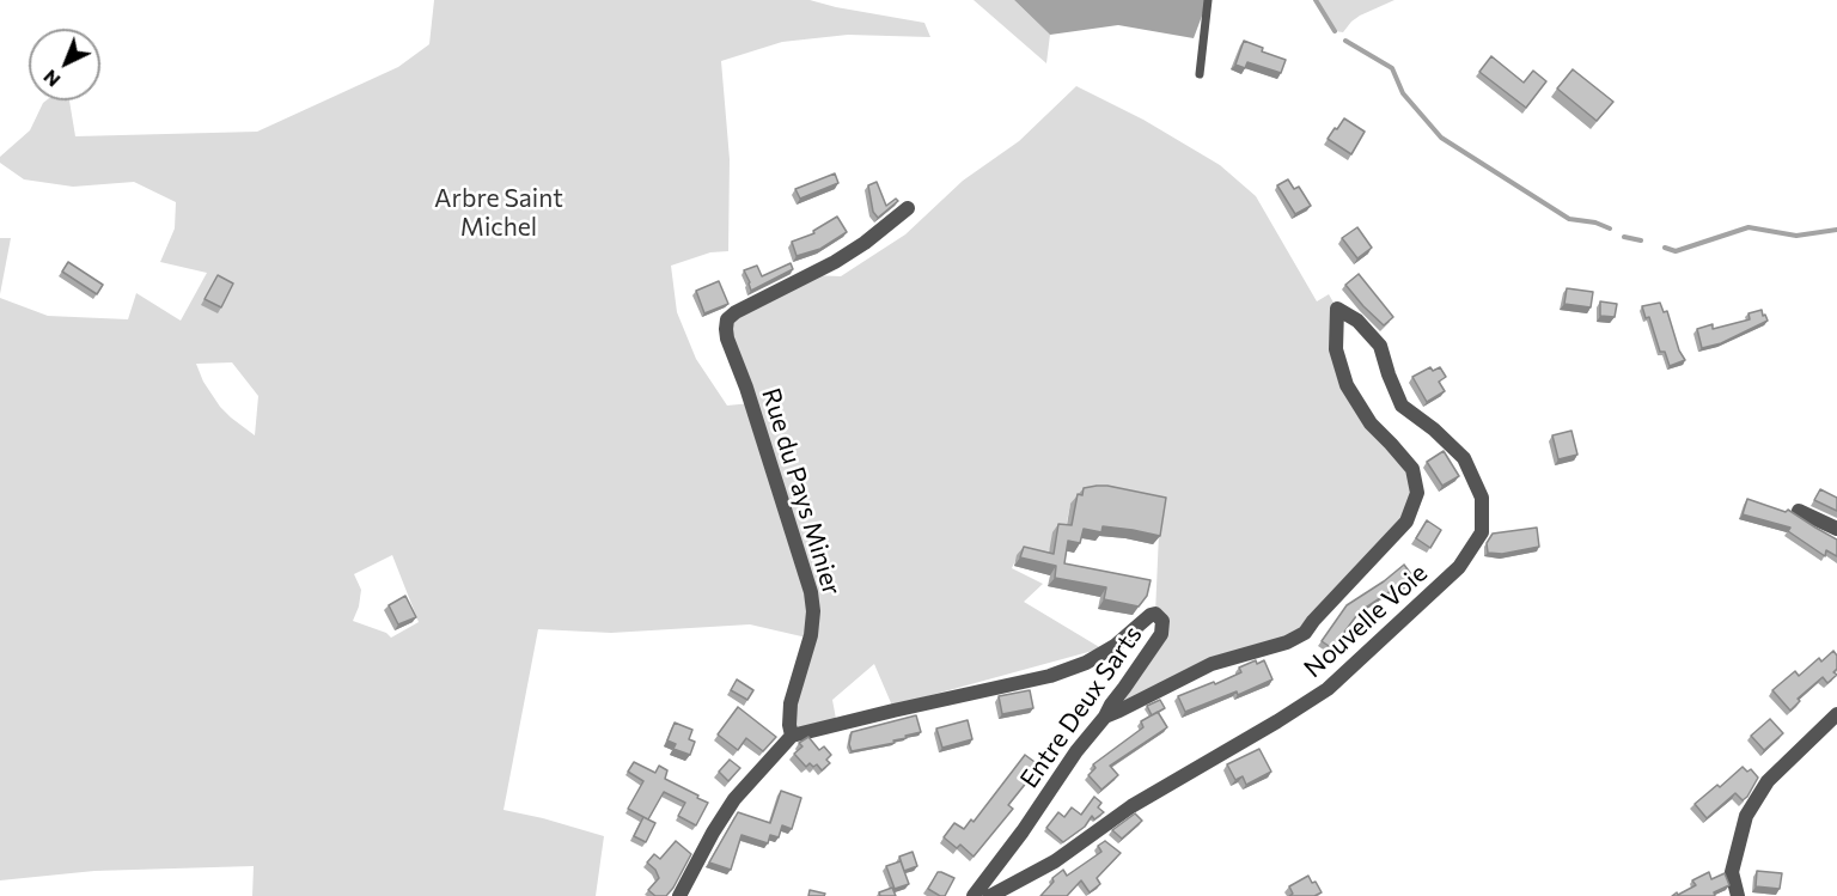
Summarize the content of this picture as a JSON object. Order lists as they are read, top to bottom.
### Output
{
  "streets": {
    "street": ["Rue du Pays Minier", "Nouvelle Voie", "Entre Deux Sarts"]
  },
  "crossings": [
    ["Rue du Pays Minier", "Entre Deux Sarts"],
    ["Nouvelle Voie", "Entre Deux Sarts"]
  ],
  "parks": ["Arbre Saint Michel"],
  "north": "bottom left"
}
